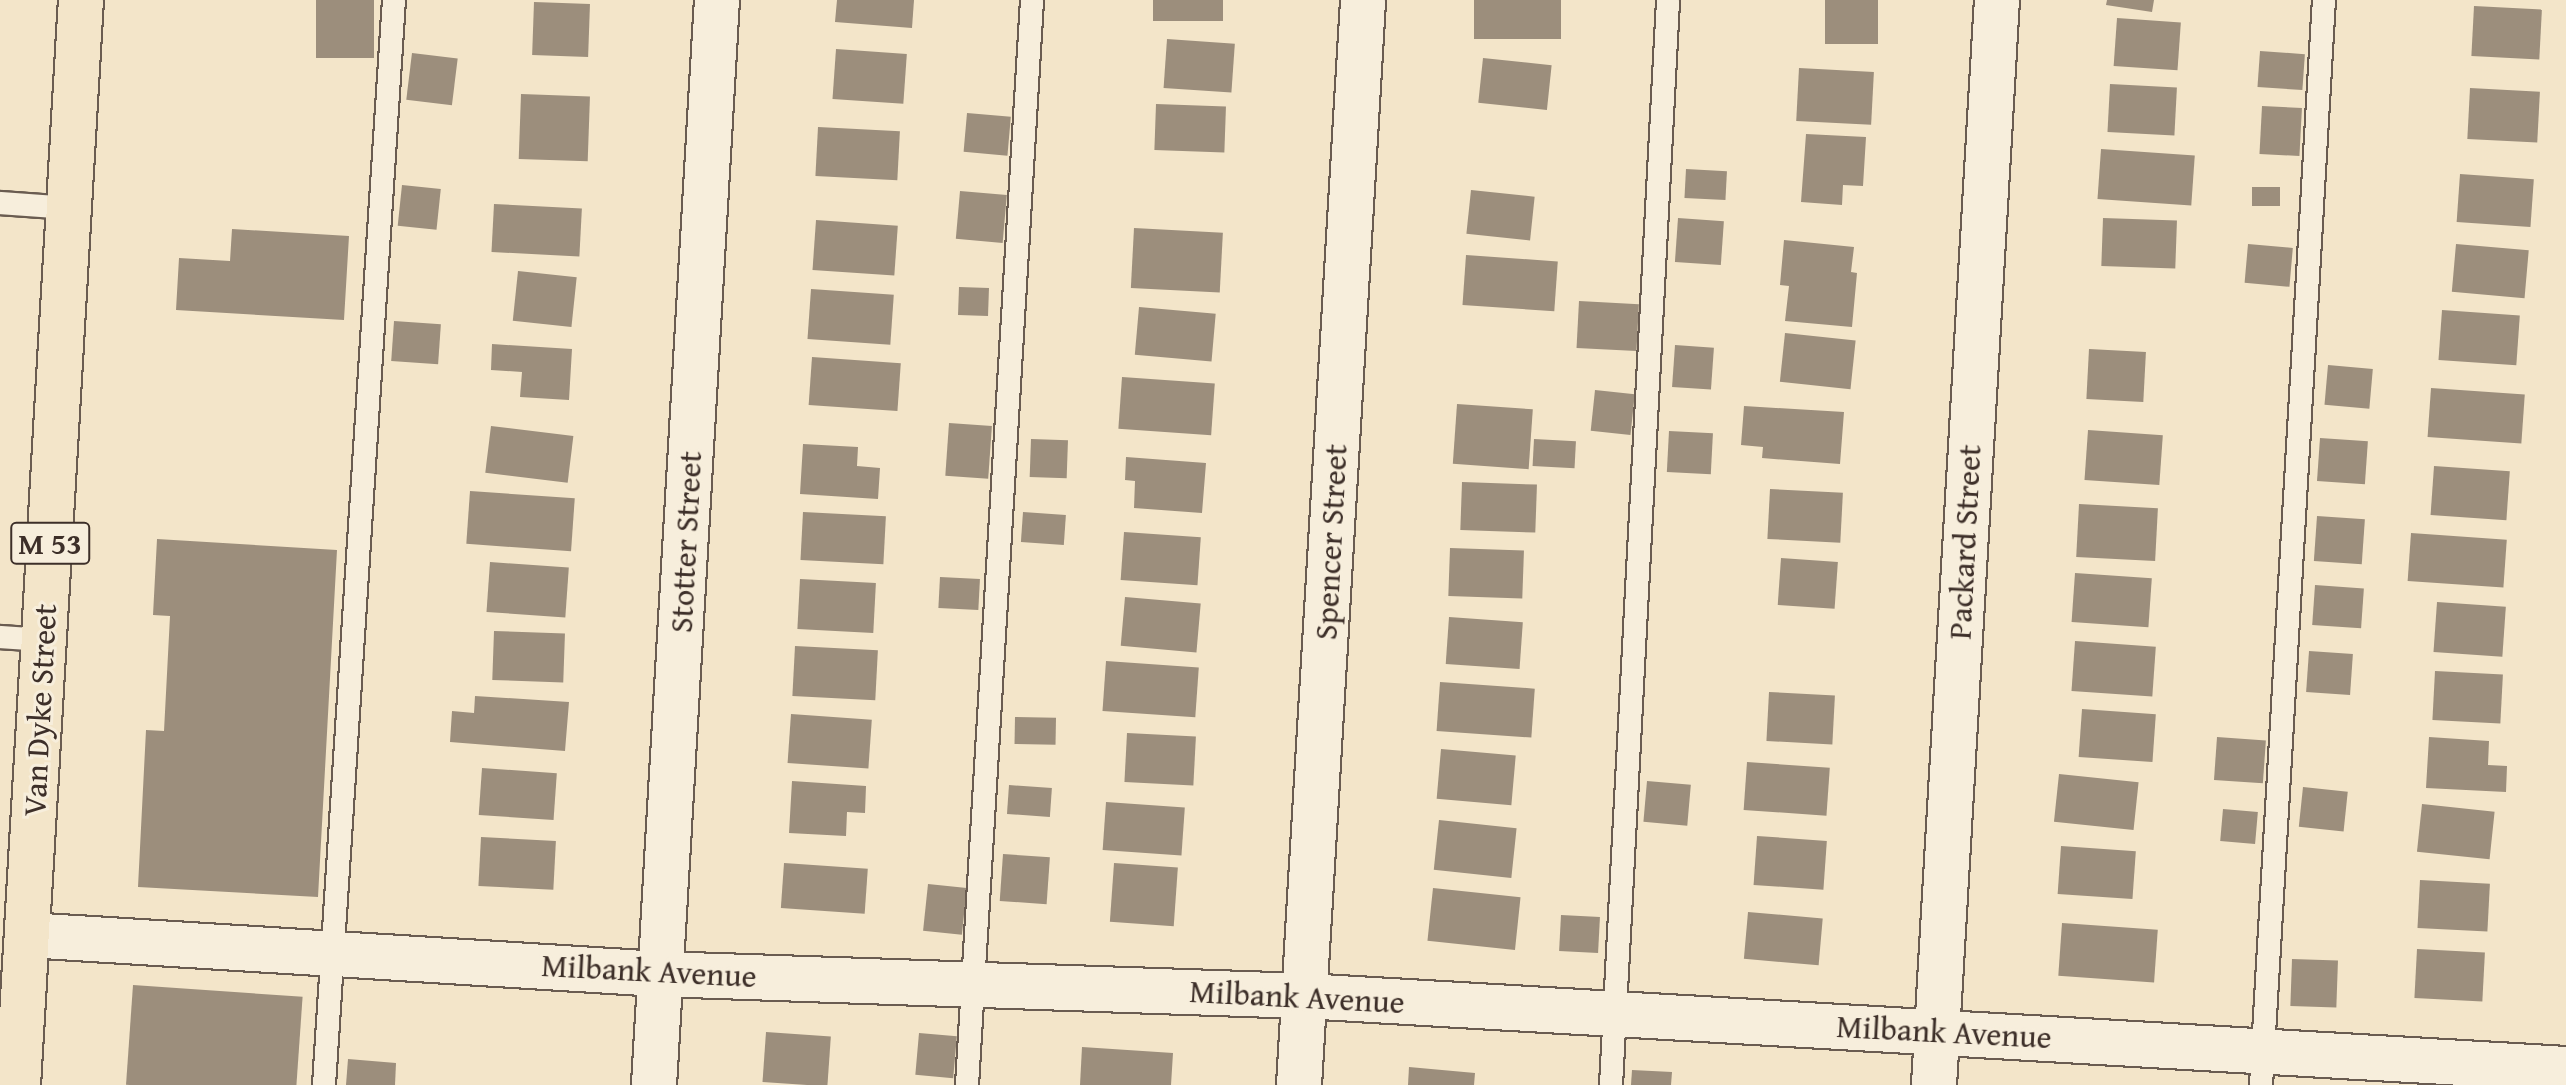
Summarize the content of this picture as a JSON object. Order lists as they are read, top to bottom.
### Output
{
  "streets": {
    "main road": ["M 53", "Van Dyke Street"],
    "street": [
      "Stotter Street",
      "Spencer Street",
      "Packard Street",
      "Milbank Avenue"
    ]
  },
  "crossings": [
    ["Stotter Street", "Milbank Avenue"],
    ["Spencer Street", "Milbank Avenue"],
    ["Packard Street", "Milbank Avenue"],
    ["Van Dyke Street", "Milbank Avenue"]
  ]
}
